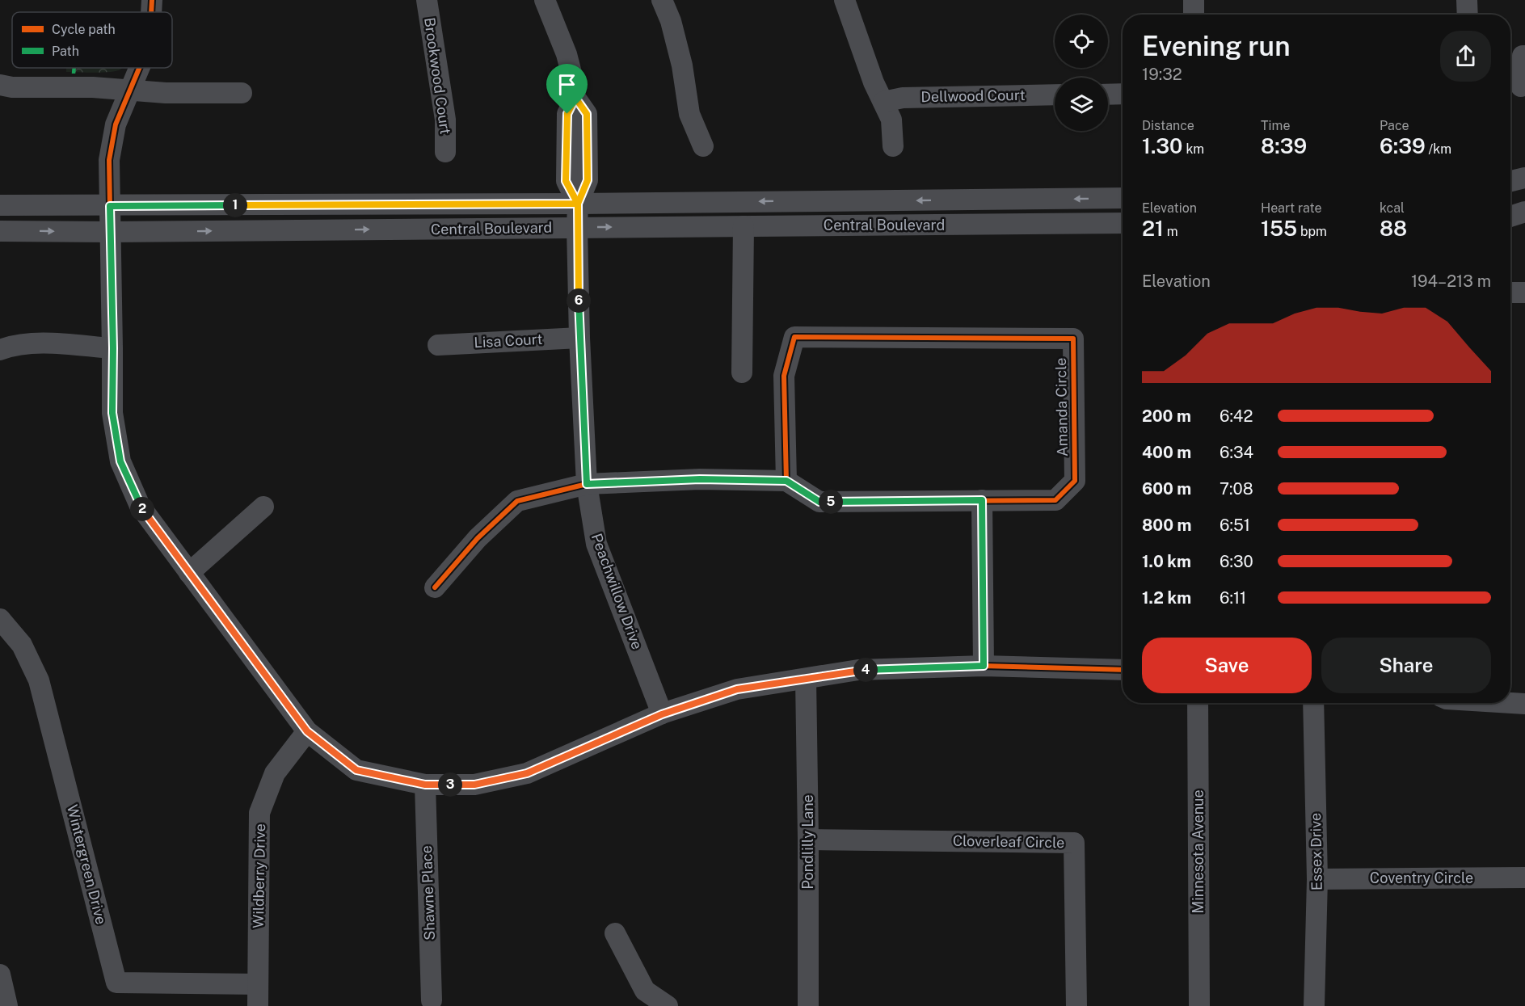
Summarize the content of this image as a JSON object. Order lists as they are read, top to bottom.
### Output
{
  "streets": {
    "street": [
      "Brookwood Court",
      "Dellwood Court",
      "Central Boulevard",
      "Lisa Court",
      "Amanda Circle",
      "Peachwillow Drive",
      "Pondlilly Lane",
      "Cloverleaf Circle",
      "Minnesota Avenue",
      "Essex Drive",
      "Wintergreen Drive",
      "Wildberry Drive",
      "Coventry Circle",
      "Shawne Place"
    ]
  },
  "crossings": [
    ["Central Boulevard", "Peachwillow Drive"],
    ["Lisa Court", "Peachwillow Drive"],
    ["Pondlilly Lane", "Cloverleaf Circle"],
    ["Essex Drive", "Coventry Circle"],
    ["Wintergreen Drive", "Wildberry Drive"]
  ],
  "legend": ["Cycle path", "Path"],
  "page": {
    "heading": ["Evening run", "19:32"],
    "stats": [
      ["Distance", "1.30 km"],
      ["Time", "8:39"],
      ["Pace", "6:39 /km"],
      ["Elevation", "21 m"],
      ["Heart rate", "155 bpm"],
      ["kcal", "88"]
    ],
    "pins": [
      "1",
      "6",
      "5",
      "2",
      "4",
      "3"
    ],
    "chart": ["Elevation", "194–213 m"],
    "list": [
      {
        "name": "200 m",
        "note": "6:42"
      },
      {
        "name": "400 m",
        "note": "6:34"
      },
      {
        "name": "600 m",
        "note": "7:08"
      },
      {
        "name": "800 m",
        "note": "6:51"
      },
      {
        "name": "1.0 km",
        "note": "6:30"
      },
      {
        "name": "1.2 km",
        "note": "6:11"
      }
    ],
    "buttons": ["Save", "Share"]
  }
}
